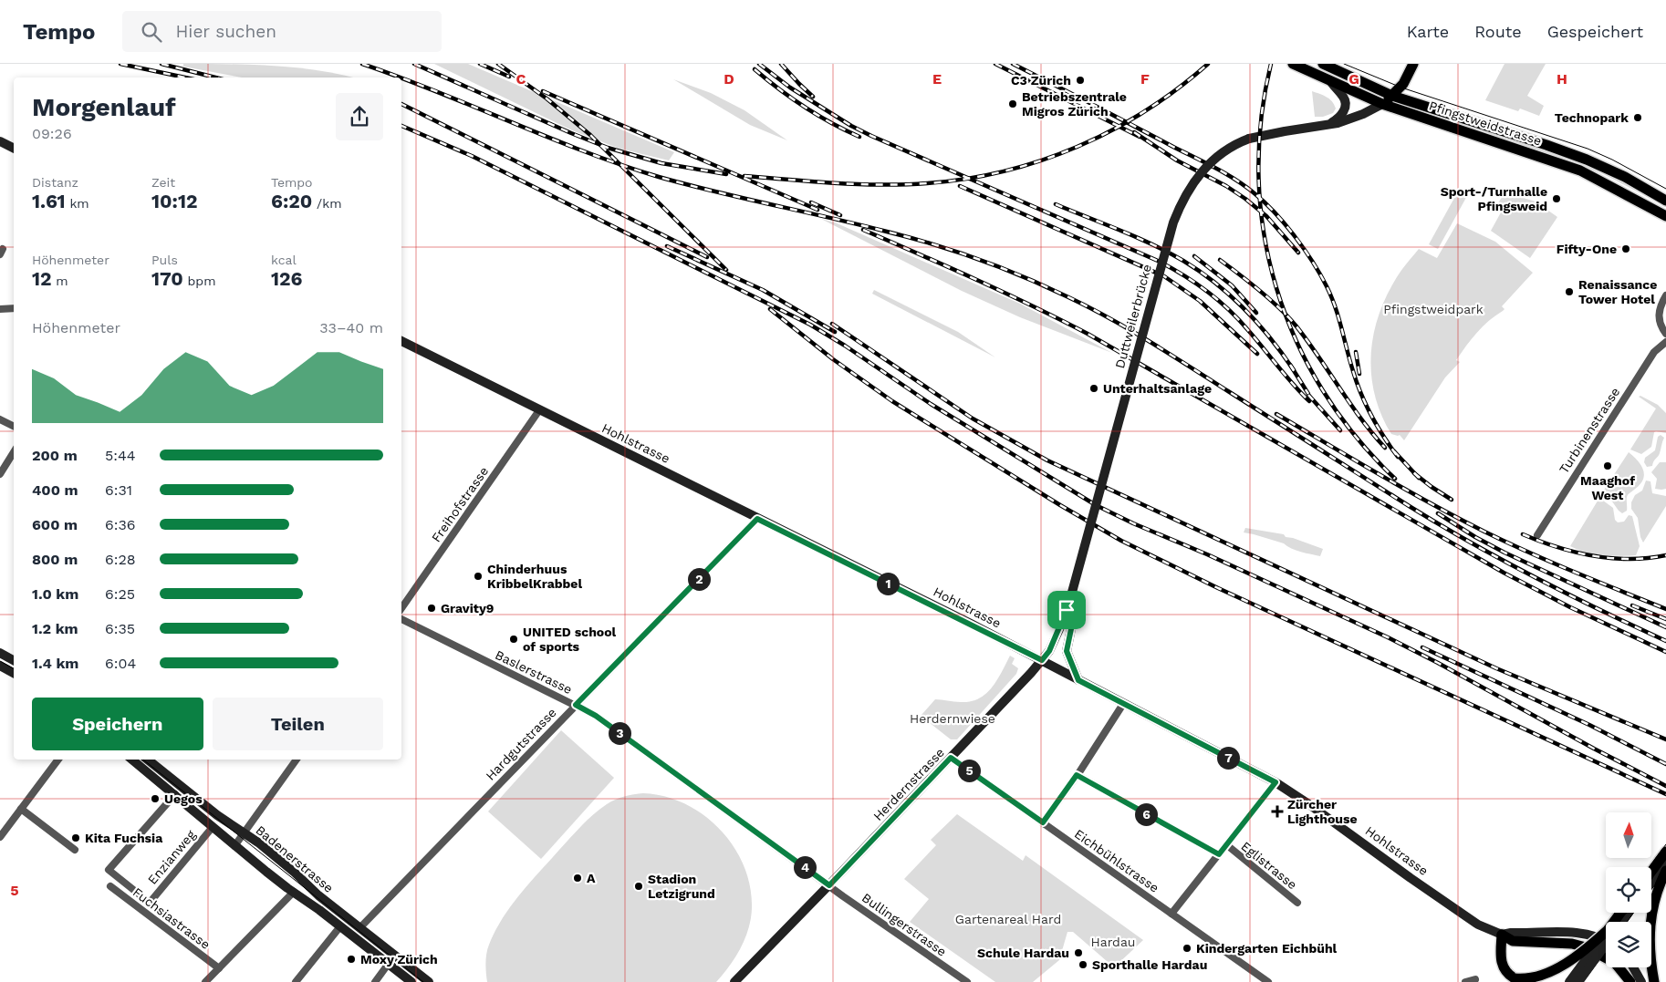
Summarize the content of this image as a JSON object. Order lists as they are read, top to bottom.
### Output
{
  "streets": {
    "main road": ["Pfingstweidstrasse", "Hohlstrasse"],
    "street": [
      "Duttweilerbrücke",
      "Turbinenstrasse",
      "Freihofstrasse",
      "Baslerstrasse",
      "Hardgutstrasse",
      "Herdernstrasse",
      "Enzianweg",
      "Badenerstrasse",
      "Eichbühlstrasse",
      "Eglistrasse",
      "Fuchsiastrasse",
      "Bullingerstrasse"
    ]
  },
  "crossings": [
    ["Pfingstweidstrasse", "Duttweilerbrücke"],
    ["Duttweilerbrücke", "Hohlstrasse"],
    ["Duttweilerbrücke", "Herdernstrasse"],
    ["Hohlstrasse", "Freihofstrasse"],
    ["Hohlstrasse", "Hardgutstrasse"],
    ["Hohlstrasse", "Herdernstrasse"],
    ["Hohlstrasse", "Eglistrasse"],
    ["Baslerstrasse", "Hardgutstrasse"],
    ["Baslerstrasse", "Herdernstrasse"],
    ["Baslerstrasse", "Bullingerstrasse"],
    ["Hardgutstrasse", "Badenerstrasse"],
    ["Herdernstrasse", "Eichbühlstrasse"],
    ["Herdernstrasse", "Bullingerstrasse"],
    ["Enzianweg", "Badenerstrasse"],
    ["Eichbühlstrasse", "Eglistrasse"]
  ],
  "parks": [
    "Pfingstweidpark",
    "Herdernwiese",
    "Gartenareal Hard",
    "Hardau"
  ],
  "places": {
    "other": [
      "C3 Zürich",
      "Betriebszentrale Migros Zürich",
      "Technopark",
      "Sport-/Turnhalle Pfingsweid",
      "Fifty-One",
      "Renaissance Tower Hotel",
      "Unterhaltsanlage",
      "Maaghof West",
      "Chinderhuus KribbelKrabbel",
      "Gravity9",
      "UNITED school of sports",
      "Uegos",
      "Kita Fuchsia",
      "A",
      "Stadion Letzigrund",
      "Kindergarten Eichbühl",
      "Schule Hardau",
      "Moxy Zürich",
      "Sporthalle Hardau"
    ],
    "health": ["Zürcher Lighthouse"]
  },
  "north": "top",
  "page": {
    "header": "Tempo",
    "search": "Hier suchen",
    "nav": ["Karte", "Route", "Gespeichert"],
    "heading": ["Morgenlauf", "09:26"],
    "stats": [
      ["Distanz", "1.61 km"],
      ["Zeit", "10:12"],
      ["Tempo", "6:20 /km"],
      ["Höhenmeter", "12 m"],
      ["Puls", "170 bpm"],
      ["kcal", "126"]
    ],
    "chart": ["Höhenmeter", "33–40 m"],
    "list": [
      {
        "name": "200 m",
        "note": "5:44"
      },
      {
        "name": "400 m",
        "note": "6:31"
      },
      {
        "name": "600 m",
        "note": "6:36"
      },
      {
        "name": "800 m",
        "note": "6:28"
      },
      {
        "name": "1.0 km",
        "note": "6:25"
      },
      {
        "name": "1.2 km",
        "note": "6:35"
      },
      {
        "name": "1.4 km",
        "note": "6:04"
      }
    ],
    "pins": [
      "2",
      "1",
      "3",
      "7",
      "5",
      "6",
      "4"
    ],
    "buttons": ["Speichern", "Teilen"]
  },
  "grid": {
    "columns": [
      "C",
      "D",
      "E",
      "F",
      "G",
      "H"
    ],
    "rows": ["5"]
  }
}
